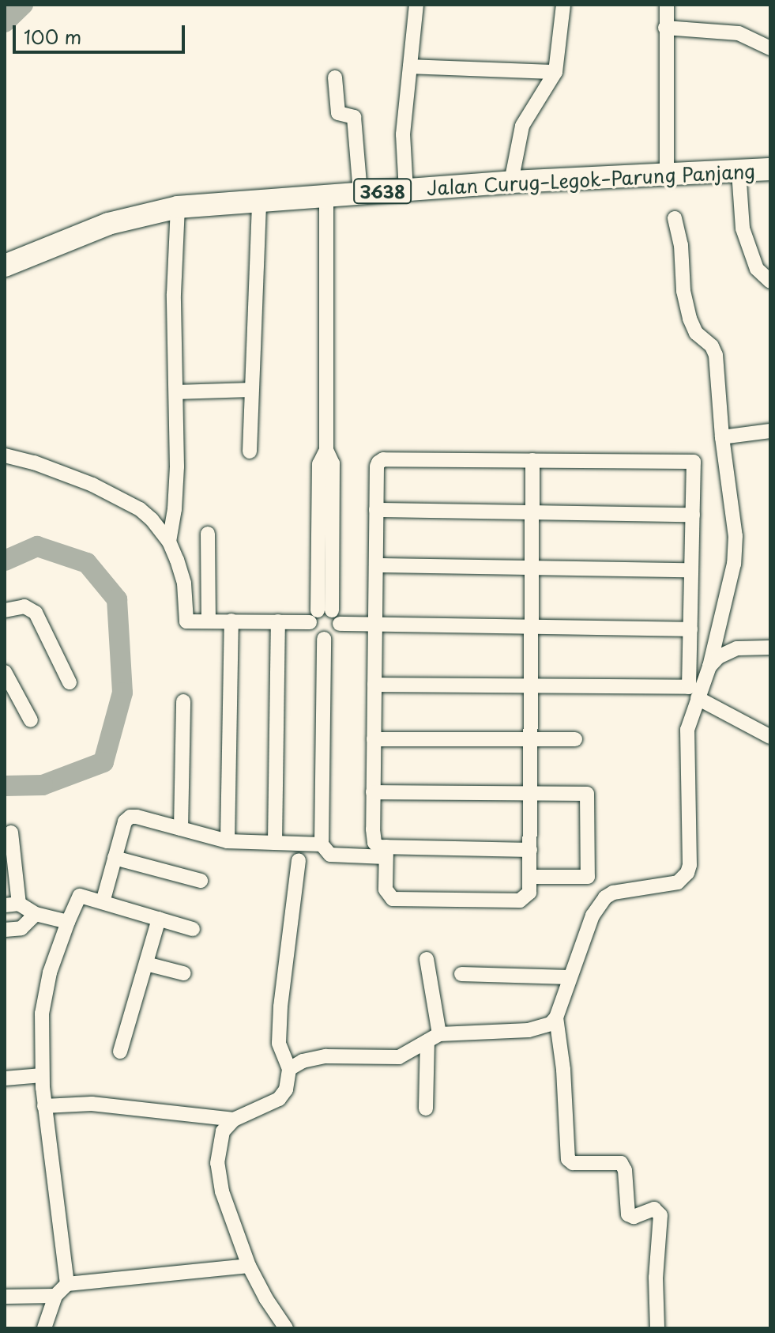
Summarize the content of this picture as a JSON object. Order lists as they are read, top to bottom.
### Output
{
  "streets": {
    "main road": ["Jalan Curug–Legok–Parung Panjang", "3638"]
  },
  "scale_bar": "100 m"
}
